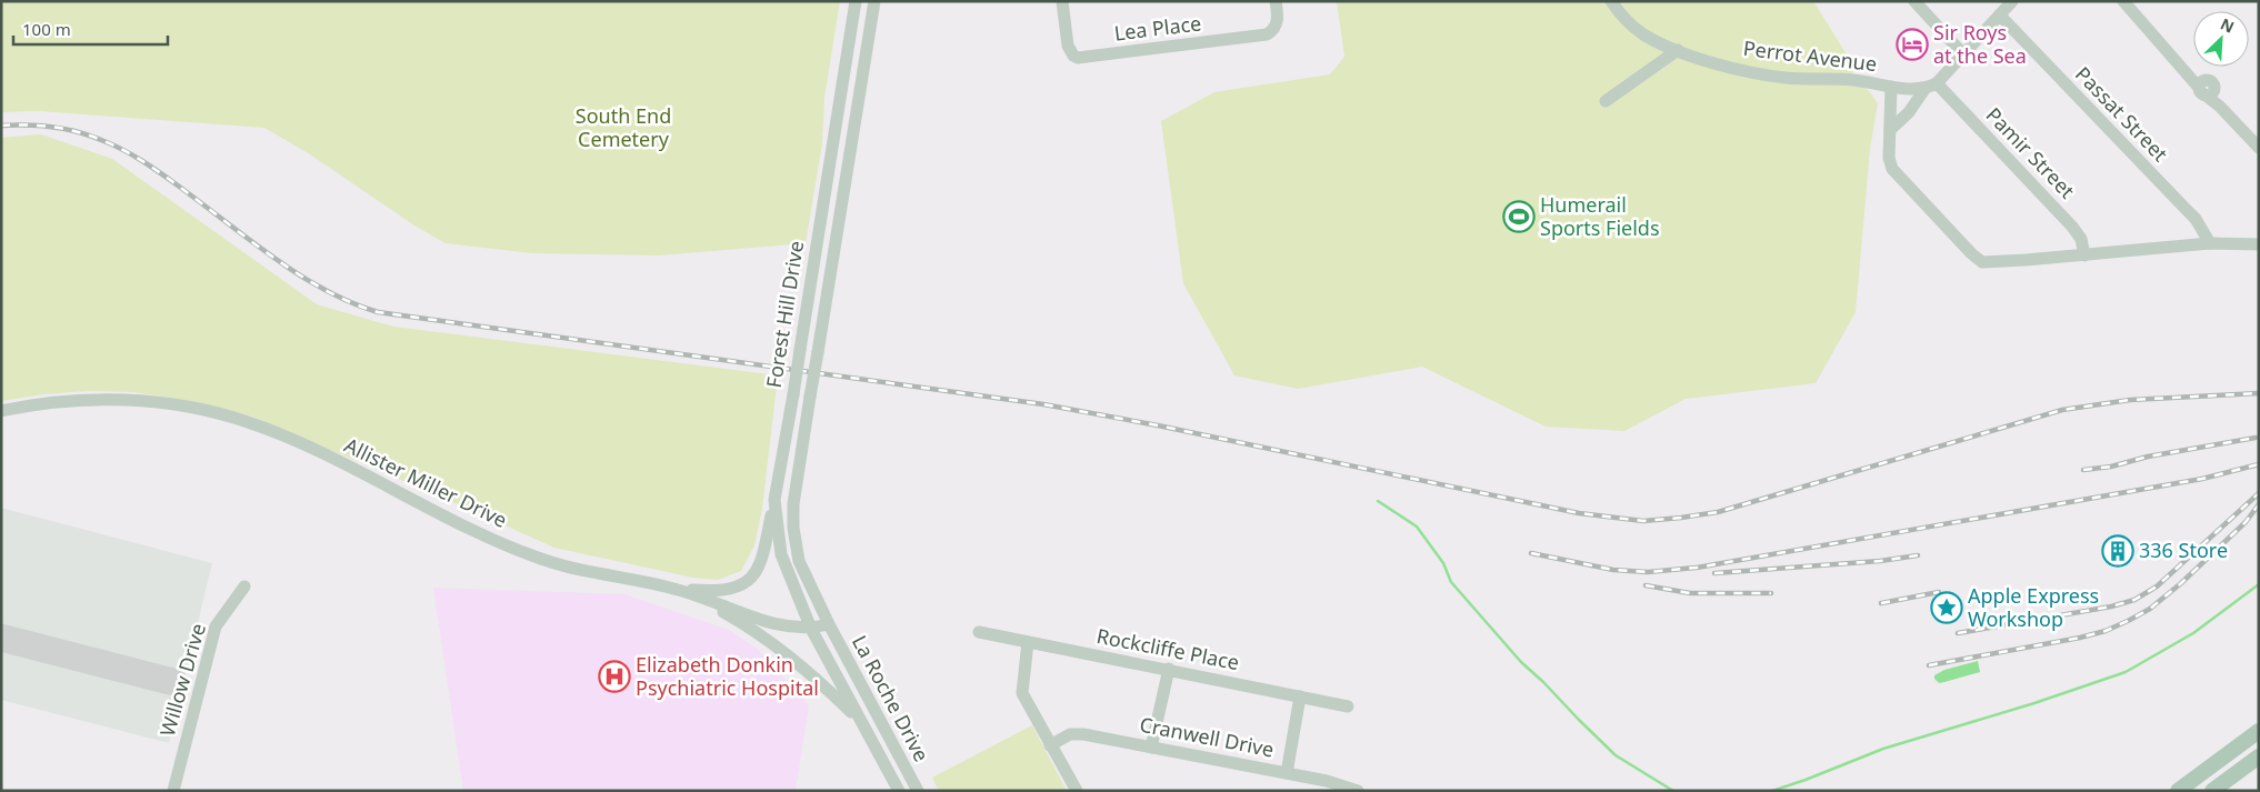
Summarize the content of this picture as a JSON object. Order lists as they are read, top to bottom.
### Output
{
  "streets": {
    "street": [
      "Lea Place",
      "Perrot Avenue",
      "Passat Street",
      "Pamir Street",
      "Forest Hill Drive",
      "Allister Miller Drive",
      "Rockcliffe Place",
      "Willow Drive",
      "La Roche Drive",
      "Cranwell Drive"
    ]
  },
  "crossings": [
    ["Perrot Avenue", "Pamir Street"],
    ["Forest Hill Drive", "Allister Miller Drive"],
    ["Forest Hill Drive", "La Roche Drive"],
    ["Allister Miller Drive", "La Roche Drive"]
  ],
  "parks": ["South End Cemetery"],
  "places": {
    "hotel": ["Sir Roys at the Sea"],
    "sports": ["Humerail Sports Fields"],
    "building": ["336 Store"],
    "place": ["Apple Express Workshop"],
    "hospital": ["Elizabeth Donkin Psychiatric Hospital"]
  },
  "scale_bar": "100 m",
  "north": "top right"
}
